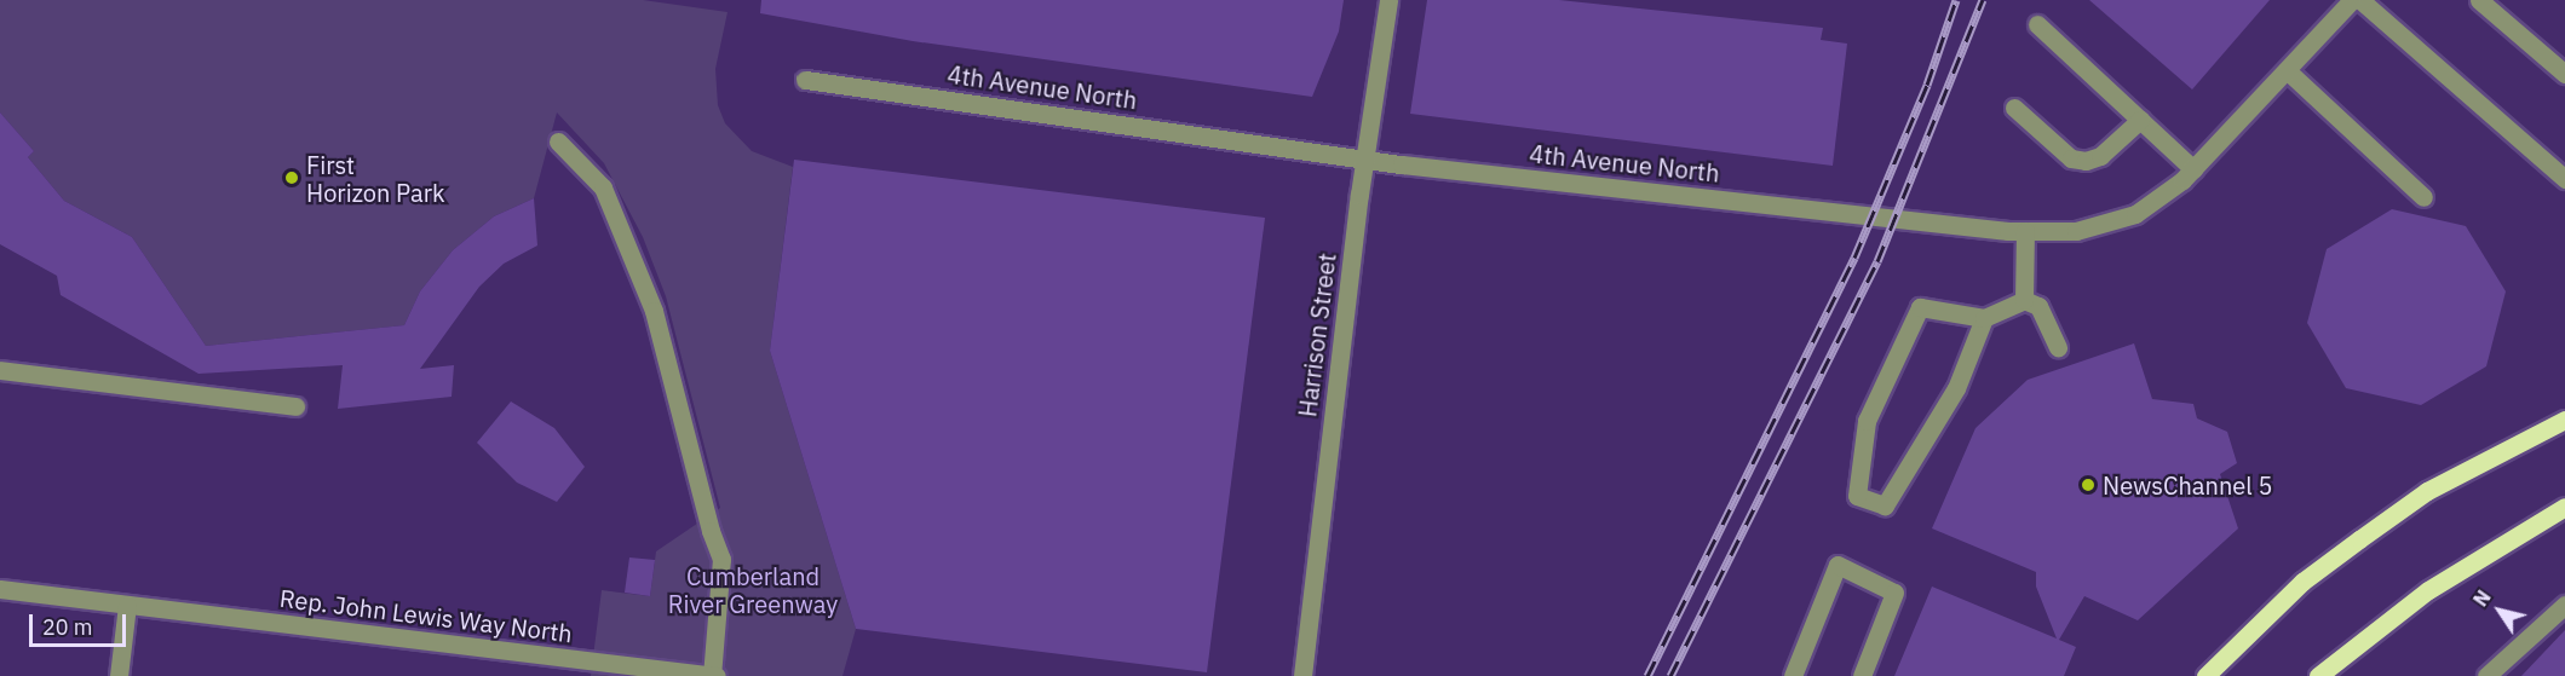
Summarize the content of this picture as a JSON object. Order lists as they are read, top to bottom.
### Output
{
  "streets": {
    "street": ["4th Avenue North", "Harrison Street", "Rep. John Lewis Way North"]
  },
  "crossings": [
    ["4th Avenue North", "Harrison Street"]
  ],
  "parks": ["Cumberland River Greenway"],
  "places": ["First Horizon Park", "NewsChannel 5"],
  "scale_bar": "20 m",
  "north": "top left"
}
